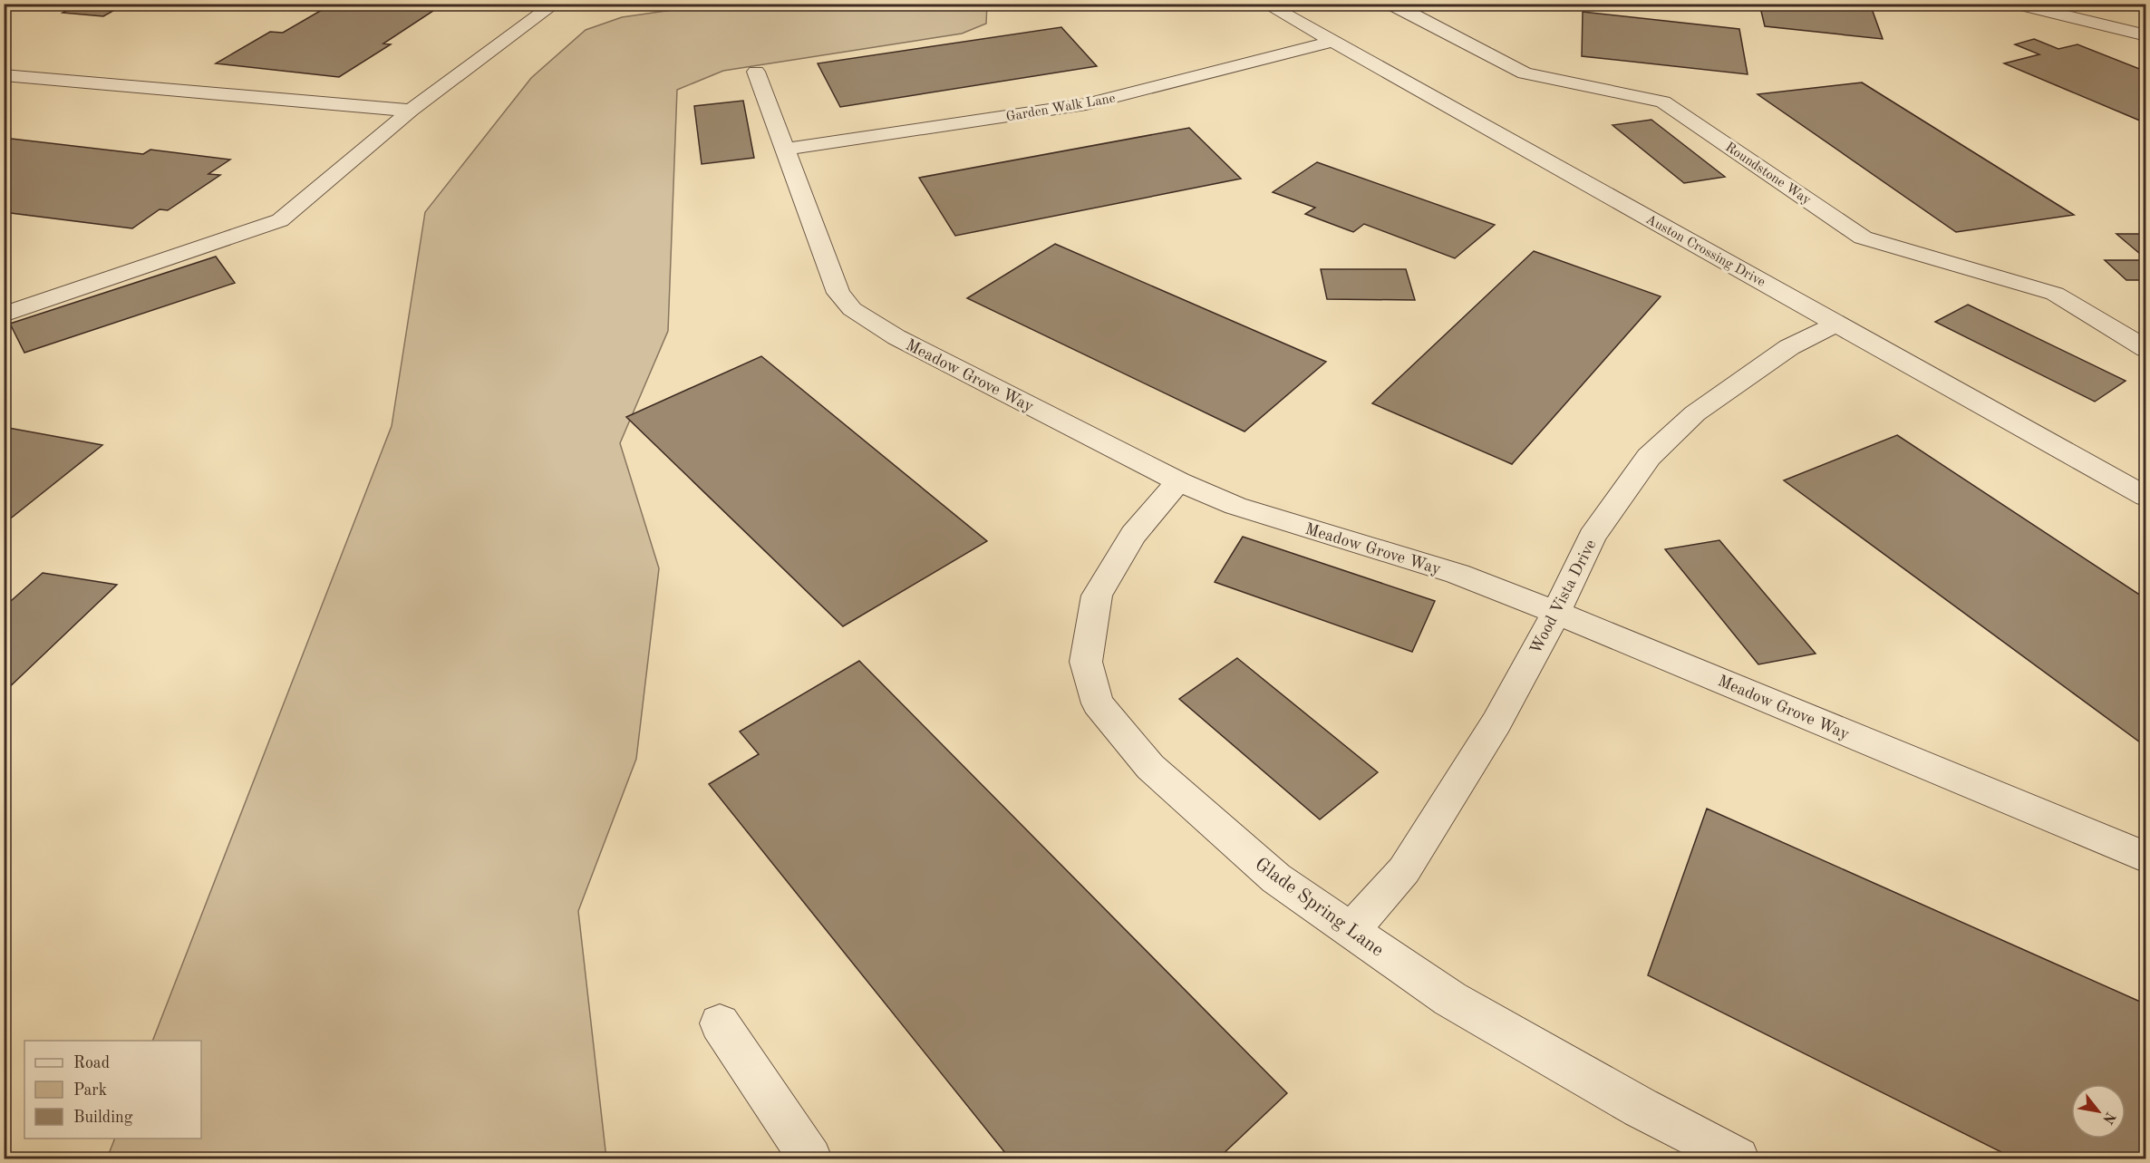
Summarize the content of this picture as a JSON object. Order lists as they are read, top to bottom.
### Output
{
  "streets": {
    "street": [
      "Garden Walk Lane",
      "Roundstone Way",
      "Auston Crossing Drive",
      "Meadow Grove Way",
      "Wood Vista Drive",
      "Glade Spring Lane"
    ]
  },
  "crossings": [
    ["Garden Walk Lane", "Auston Crossing Drive"],
    ["Garden Walk Lane", "Meadow Grove Way"],
    ["Auston Crossing Drive", "Wood Vista Drive"],
    ["Meadow Grove Way", "Wood Vista Drive"],
    ["Meadow Grove Way", "Glade Spring Lane"],
    ["Wood Vista Drive", "Glade Spring Lane"]
  ],
  "legend": ["Road", "Park", "Building"],
  "north": "bottom right"
}
